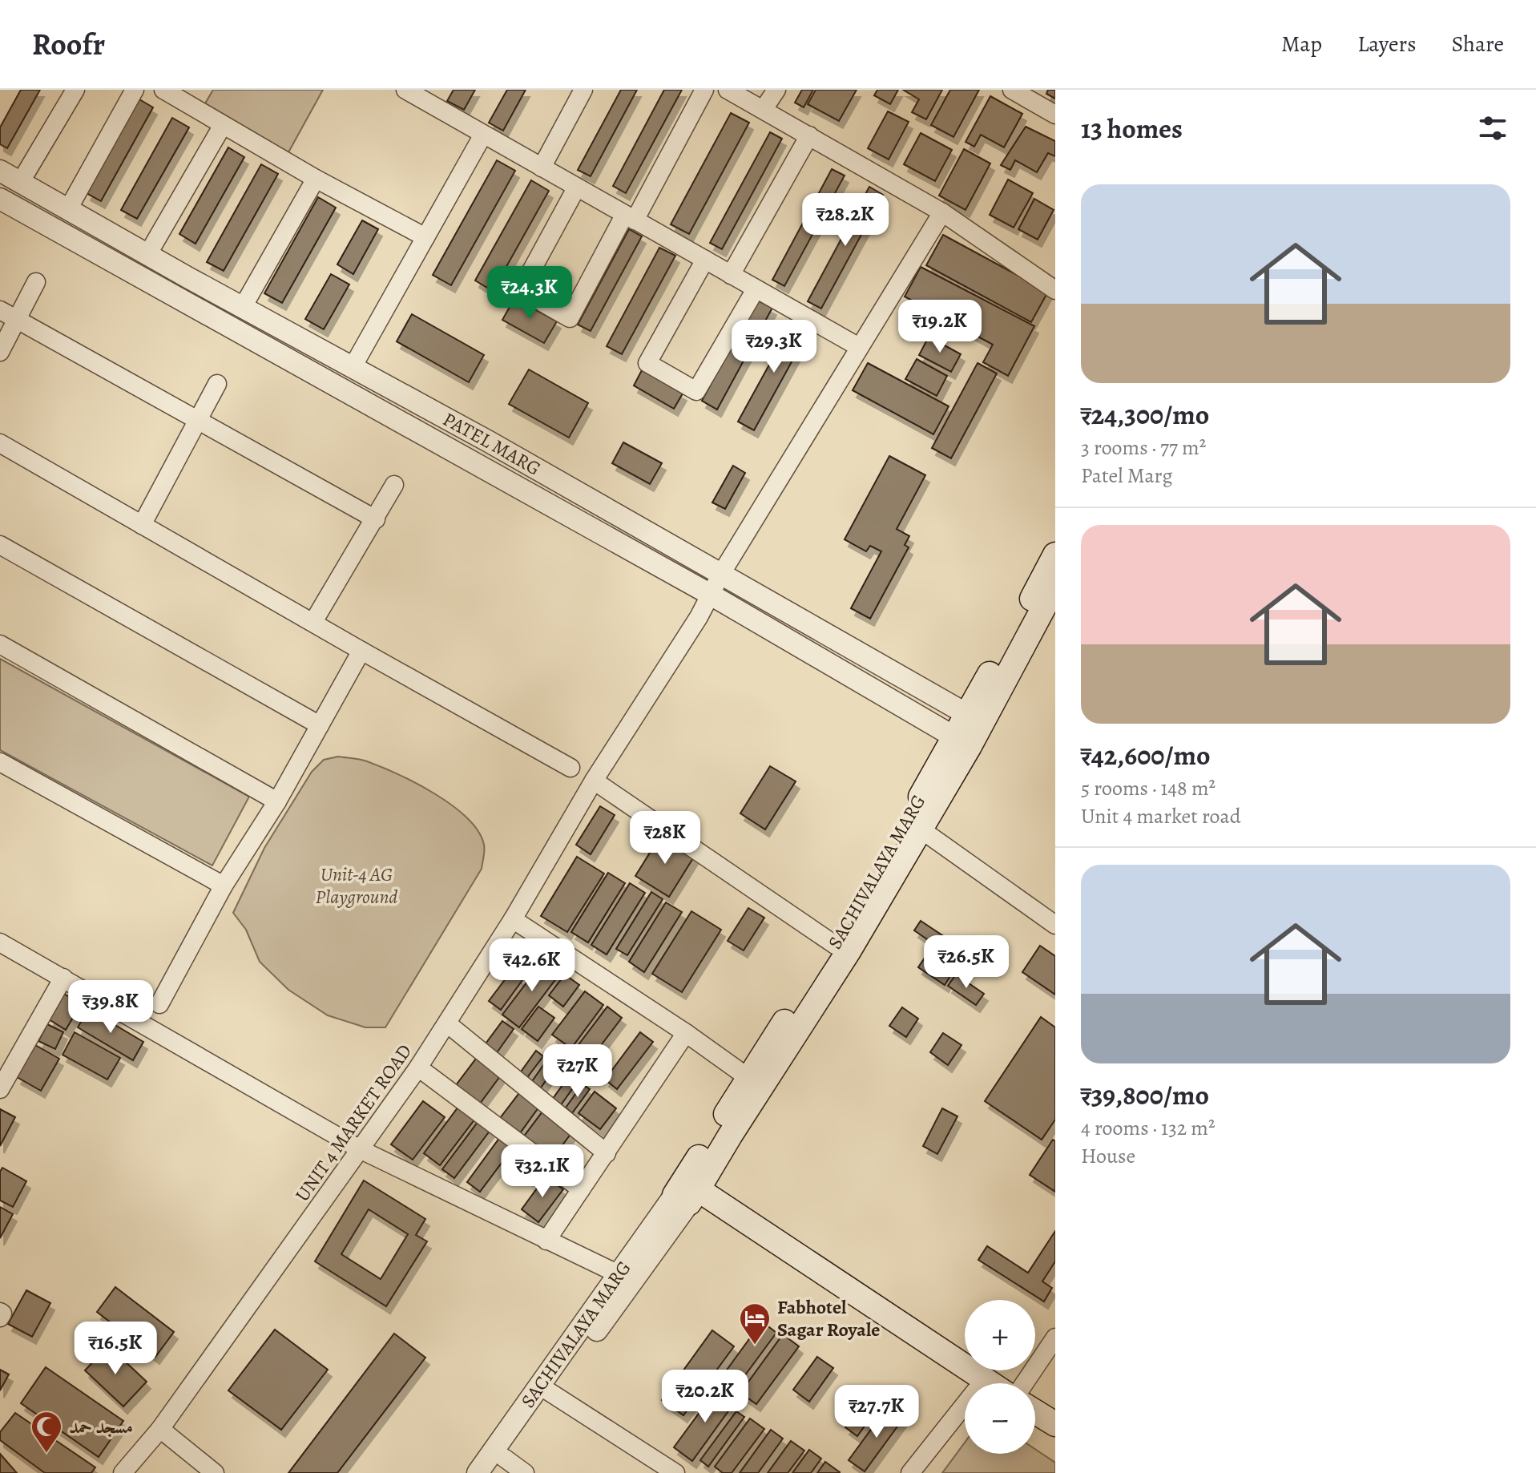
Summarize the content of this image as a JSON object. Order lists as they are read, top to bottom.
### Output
{
  "streets": {
    "main road": ["SACHIVALAYA MARG"],
    "street": ["PATEL MARG", "UNIT 4 MARKET ROAD"]
  },
  "crossings": [
    ["PATEL MARG", "SACHIVALAYA MARG"],
    ["PATEL MARG", "UNIT 4 MARKET ROAD"]
  ],
  "parks": ["Unit-4 AG Playground"],
  "places": {
    "hotel": ["Fabhotel Sagar Royale"],
    "mosque": ["مسجد حمد"]
  },
  "page": {
    "header": "Roofr",
    "nav": ["Map", "Layers", "Share"],
    "heading": "13 homes",
    "list": [
      {
        "name": "₹24,300/mo",
        "note": "3 rooms · 77 m² · Patel Marg"
      },
      {
        "name": "₹42,600/mo",
        "note": "5 rooms · 148 m² · Unit 4 market road"
      },
      {
        "name": "₹39,800/mo",
        "note": "4 rooms · 132 m² · House"
      }
    ],
    "price": [
      "₹28.2K",
      "₹24.3K",
      "₹19.2K",
      "₹29.3K",
      "₹28K",
      "₹26.5K",
      "₹42.6K",
      "₹39.8K",
      "₹27K",
      "₹32.1K",
      "₹16.5K",
      "₹20.2K",
      "₹27.7K"
    ],
    "map_buttons": ["+", "−"]
  }
}
